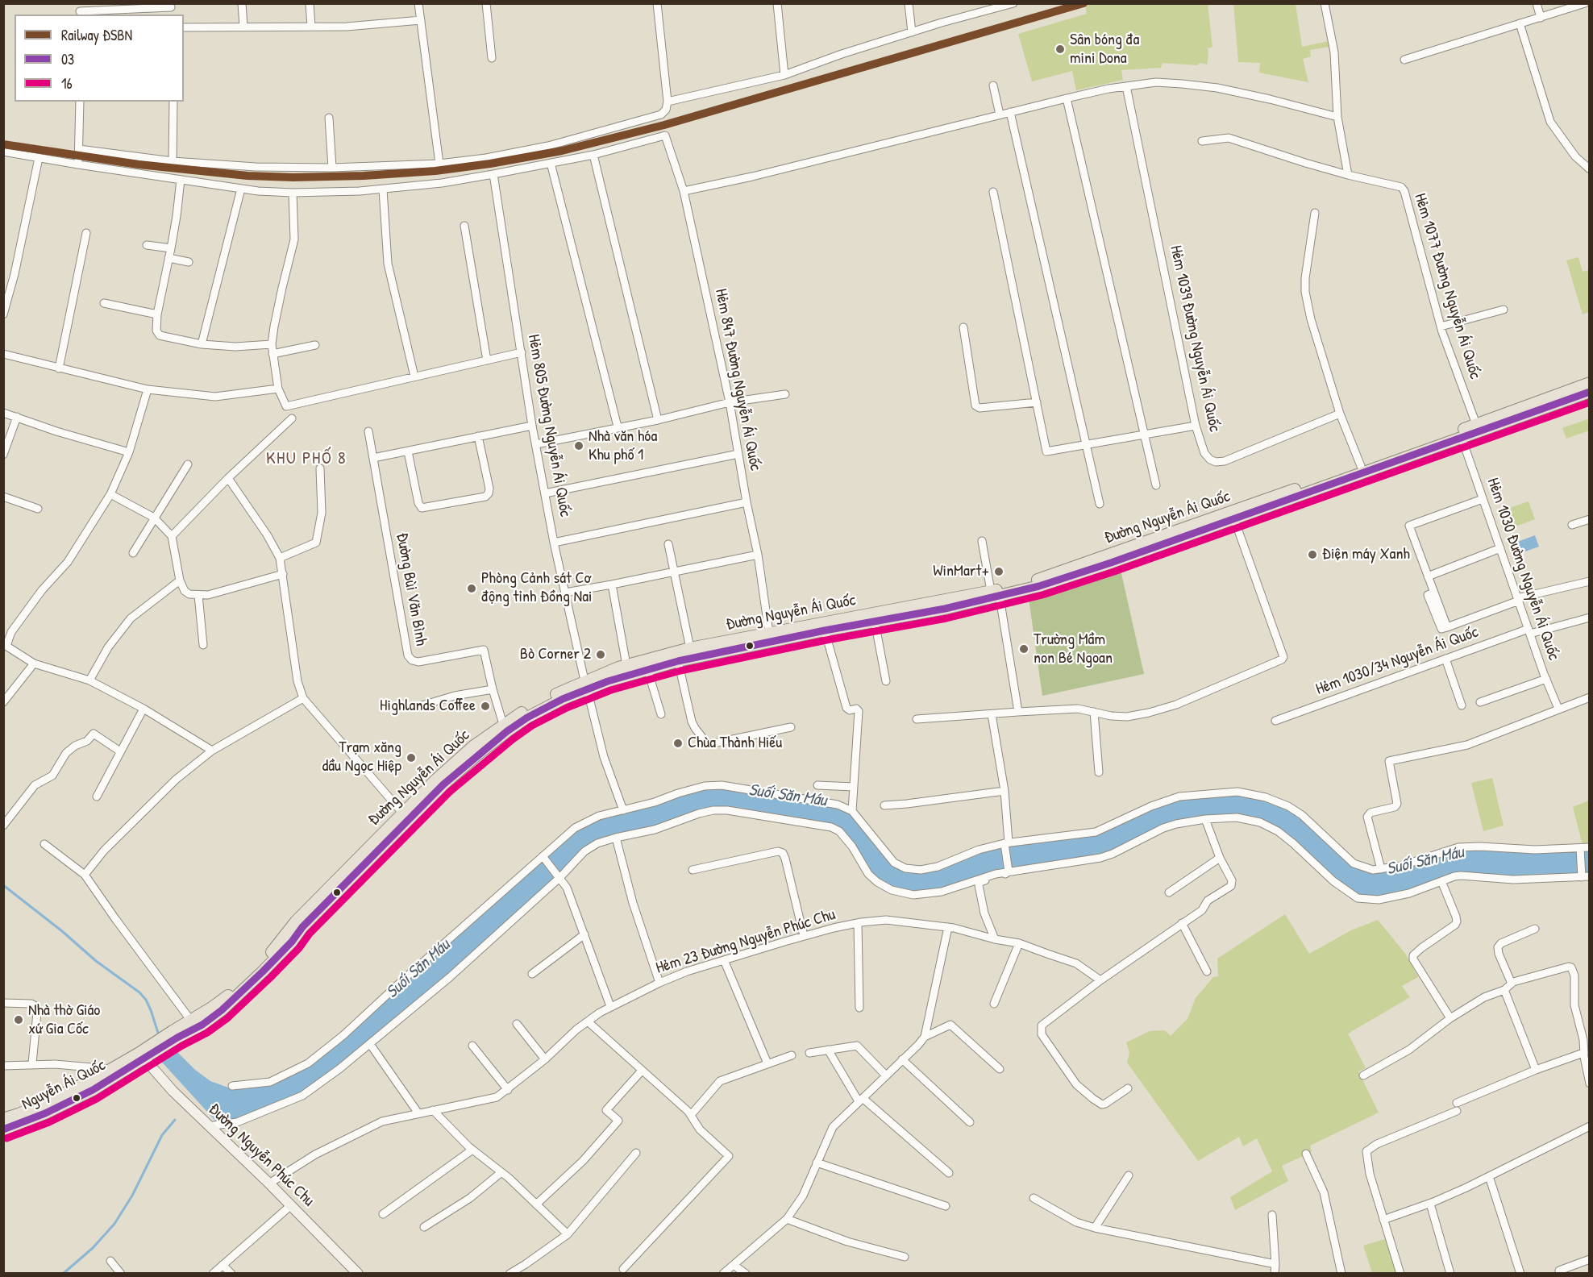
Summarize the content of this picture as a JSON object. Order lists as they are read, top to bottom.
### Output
{
  "streets": {
    "main road": ["Đường Nguyễn Ái Quốc", "Nguyễn Ái Quốc"],
    "street": [
      "Hẻm 1077 Đường Nguyễn Ái Quốc",
      "Hẻm 1039 Đường Nguyễn Ái Quốc",
      "Hẻm 847 Đường Nguyễn Ái Quốc",
      "Hẻm 805 Đường Nguyễn Ái Quốc",
      "Hẻm 1030 Đường Nguyễn Ái Quốc",
      "Đường Bùi Văn Bình",
      "Hẻm 1030/34 Nguyễn Ái Quốc",
      "Hẻm 23 Đường Nguyễn Phúc Chu",
      "Đường Nguyễn Phúc Chu"
    ]
  },
  "crossings": [
    ["Hẻm 1077 Đường Nguyễn Ái Quốc", "Đường Nguyễn Ái Quốc"],
    ["Hẻm 847 Đường Nguyễn Ái Quốc", "Đường Nguyễn Ái Quốc"],
    ["Hẻm 805 Đường Nguyễn Ái Quốc", "Đường Nguyễn Ái Quốc"],
    ["Đường Nguyễn Ái Quốc", "Hẻm 1030 Đường Nguyễn Ái Quốc"],
    ["Đường Nguyễn Ái Quốc", "Đường Bùi Văn Bình"],
    ["Đường Nguyễn Ái Quốc", "Nguyễn Ái Quốc"],
    ["Đường Nguyễn Ái Quốc", "Đường Nguyễn Phúc Chu"],
    ["Hẻm 1030 Đường Nguyễn Ái Quốc", "Hẻm 1030/34 Nguyễn Ái Quốc"],
    ["Hẻm 23 Đường Nguyễn Phúc Chu", "Đường Nguyễn Phúc Chu"],
    ["Nguyễn Ái Quốc", "Đường Nguyễn Phúc Chu"]
  ],
  "districts": ["KHU PHỐ 8"],
  "water": ["Suối Săn Máu"],
  "places": [
    "Sân bóng đa mini Dona",
    "Nhà văn hóa Khu phố 1",
    "Điện máy Xanh",
    "WinMart+",
    "Phòng Cảnh sát Cơ động tỉnh Đồng Nai",
    "Trường Mầm non Bé Ngoan",
    "Bò Corner 2",
    "Highlands Coffee",
    "Chùa Thành Hiếu",
    "Trạm xăng dầu Ngọc Hiệp",
    "Nhà thờ Giáo xứ Gia Cốc"
  ],
  "lines": ["rail line ĐSBN", "transit line 03", "transit line 16"],
  "legend": ["Railway ĐSBN", "03", "16"]
}
